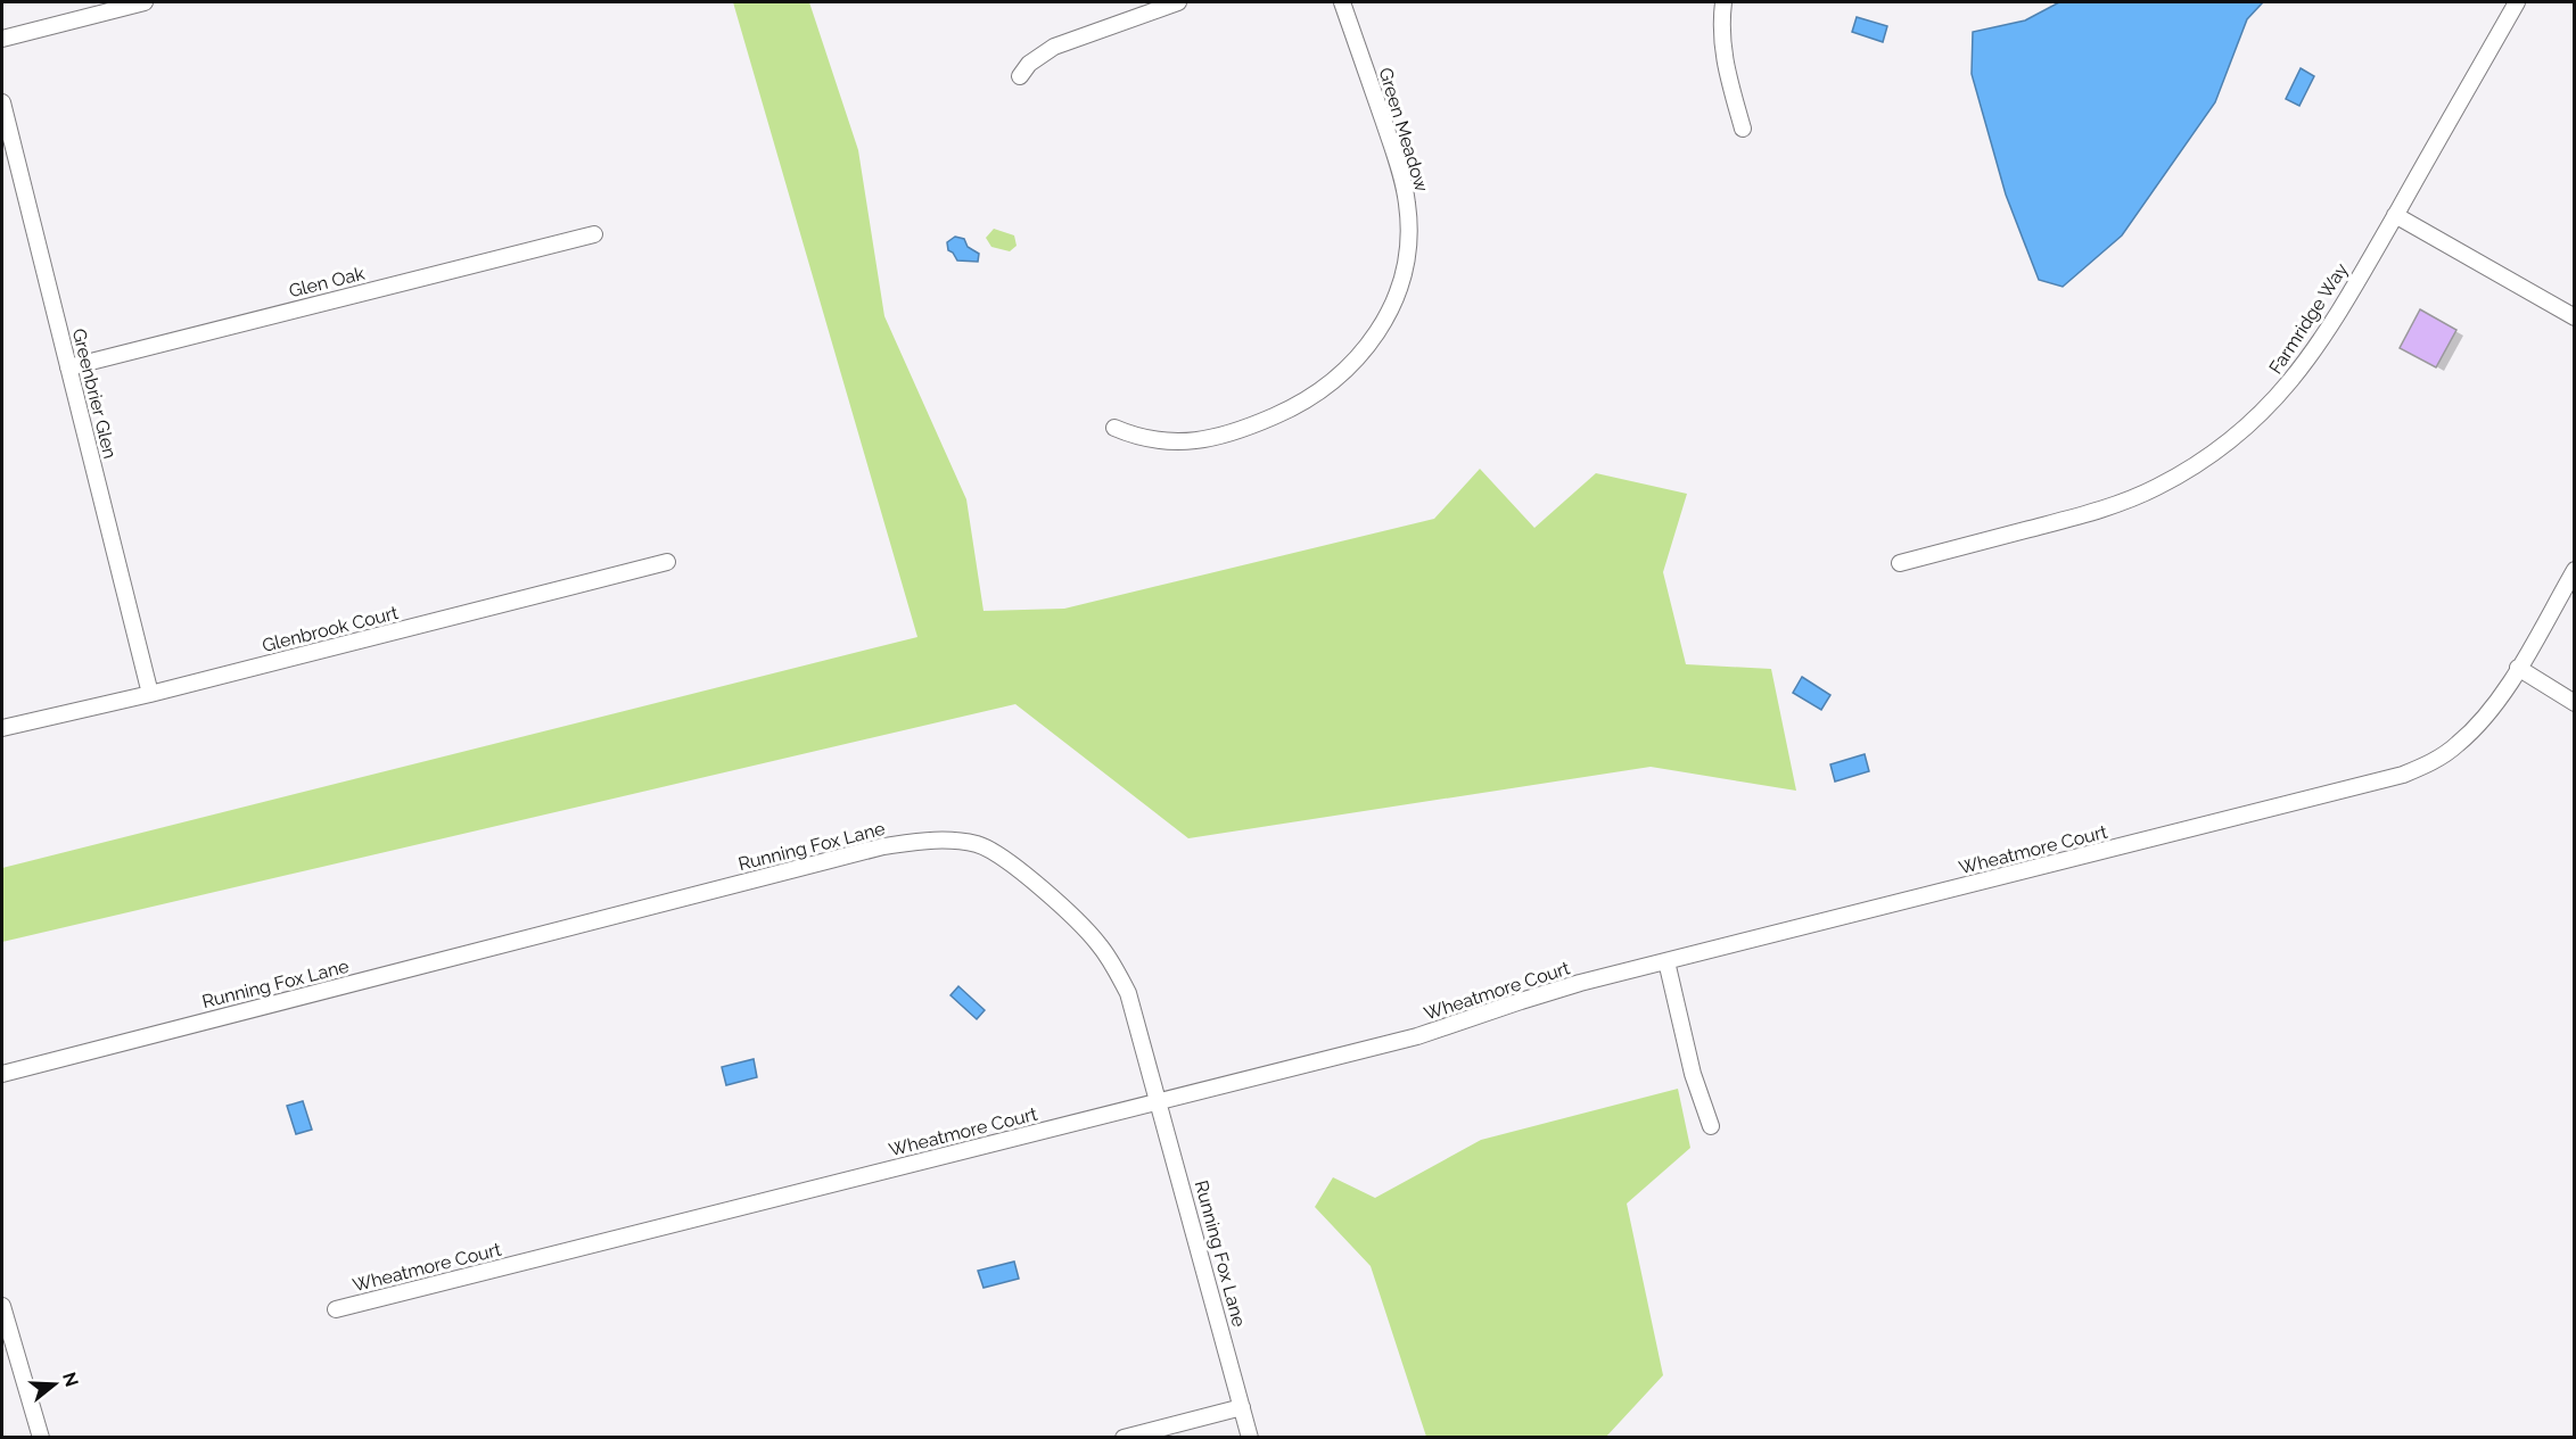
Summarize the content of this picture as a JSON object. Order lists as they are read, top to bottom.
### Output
{
  "streets": {
    "street": [
      "Green Meadow",
      "Glen Oak",
      "Farmridge Way",
      "Greenbrier Glen",
      "Glenbrook Court",
      "Running Fox Lane",
      "Wheatmore Court"
    ]
  },
  "crossings": [
    ["Glen Oak", "Greenbrier Glen"],
    ["Greenbrier Glen", "Glenbrook Court"],
    ["Running Fox Lane", "Wheatmore Court"]
  ],
  "north": "right"
}
